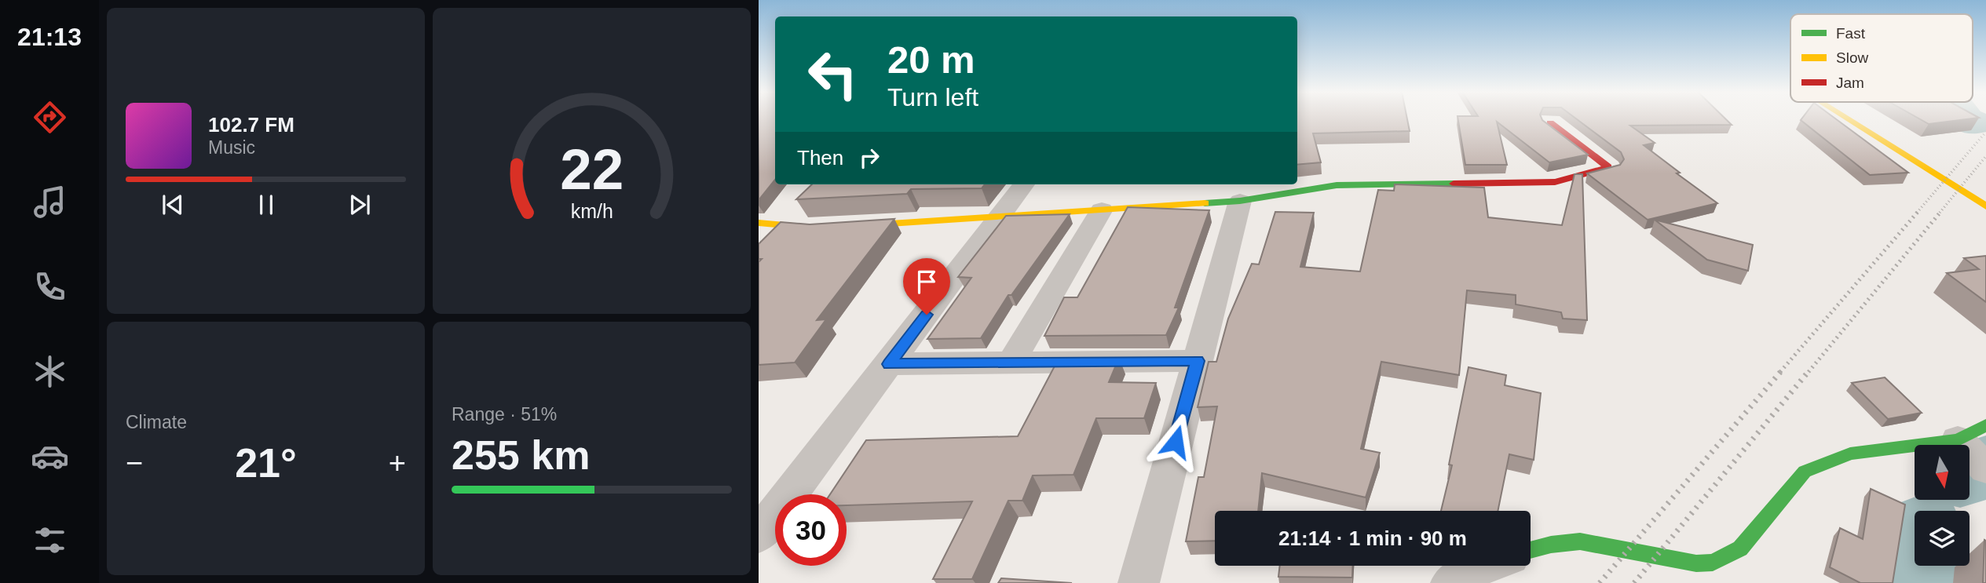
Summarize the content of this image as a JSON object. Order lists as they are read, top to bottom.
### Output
{
  "legend": ["Fast", "Slow", "Jam"],
  "north": "bottom",
  "page": {
    "tabs": "21:13",
    "turn": ["20 m", "Turn left"],
    "song": ["102.7 FM", "Music"],
    "then": "Then",
    "tile": [
      "Climate",
      ["Range · 51%", "255 km"]
    ],
    "heat": ["−", "21°", "+"],
    "limit": "30",
    "trip": "21:14 · 1 min · 90 m",
    "gauge": ["22", "km/h"]
  }
}
